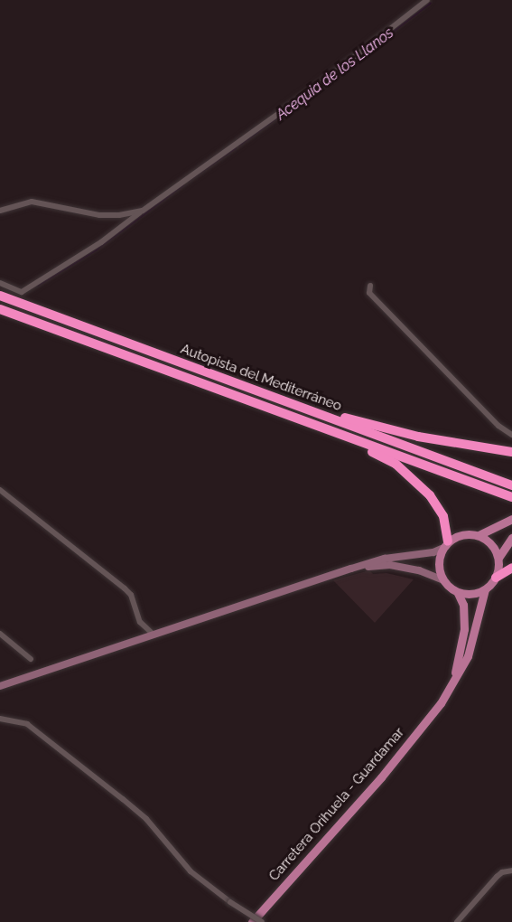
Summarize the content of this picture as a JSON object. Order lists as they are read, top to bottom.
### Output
{
  "streets": {
    "highway": ["Autopista del Mediterráneo"],
    "main road": ["Carretera Orihuela - Guardamar"]
  },
  "water": ["Acequia de los Llanos"]
}
